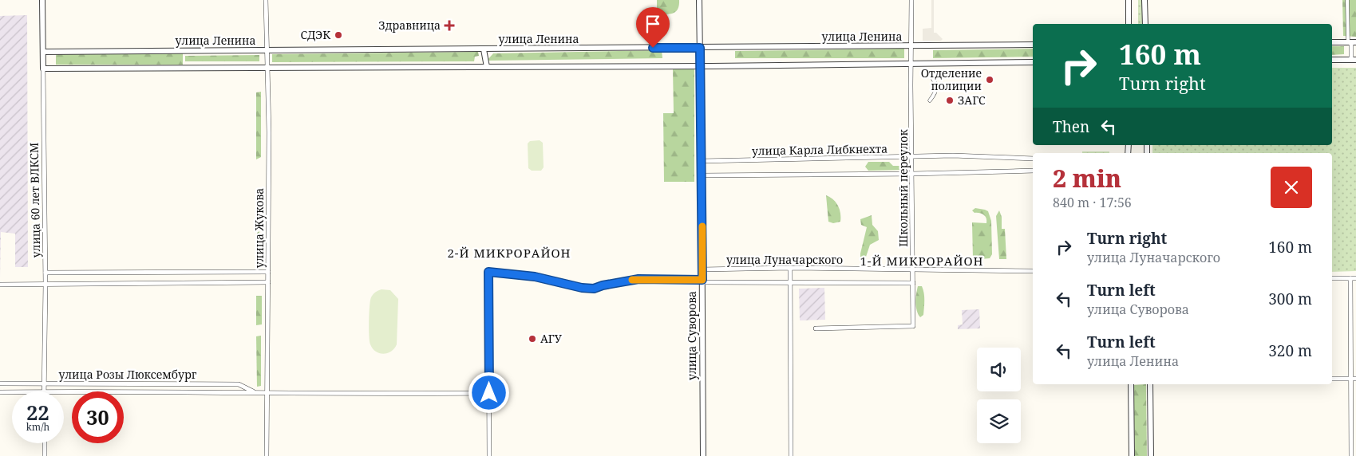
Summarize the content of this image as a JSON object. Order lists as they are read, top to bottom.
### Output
{
  "streets": {
    "street": [
      "улица Ленина",
      "улица Карла Либкнехта",
      "Школьный переулок",
      "улица 60 лет ВЛКСМ",
      "улица Жукова",
      "улица Луначарского",
      "улица Суворова",
      "улица Розы Люксембург"
    ]
  },
  "crossings": [
    ["улица Ленина", "Школьный переулок"],
    ["улица Ленина", "улица 60 лет ВЛКСМ"],
    ["улица Ленина", "улица Жукова"],
    ["улица Ленина", "улица Суворова"],
    ["улица Карла Либкнехта", "Школьный переулок"],
    ["улица Карла Либкнехта", "улица Суворова"],
    ["Школьный переулок", "улица Луначарского"],
    ["улица 60 лет ВЛКСМ", "улица Розы Люксембург"],
    ["улица Жукова", "улица Розы Люксембург"],
    ["улица Луначарского", "улица Суворова"],
    ["улица Луначарского", "улица Розы Люксембург"]
  ],
  "districts": ["2-Й МИКРОРАЙОН", "1-Й МИКРОРАЙОН"],
  "places": {
    "health": ["Здравница"],
    "other": [
      "СДЭК",
      "Отделение полиции",
      "ЗАГС",
      "АГУ"
    ]
  },
  "page": {
    "turn": ["160 m", "Turn right"],
    "then": "Then",
    "heading": ["2 min", "840 m · 17:56"],
    "list": [
      {
        "name": "Turn right",
        "note": "улица Луначарского",
        "value": "160 m"
      },
      {
        "name": "Turn left",
        "note": "улица Суворова",
        "value": "300 m"
      },
      {
        "name": "Turn left",
        "note": "улица Ленина",
        "value": "320 m"
      }
    ],
    "speed": "22 km/h",
    "limit": "30"
  }
}
